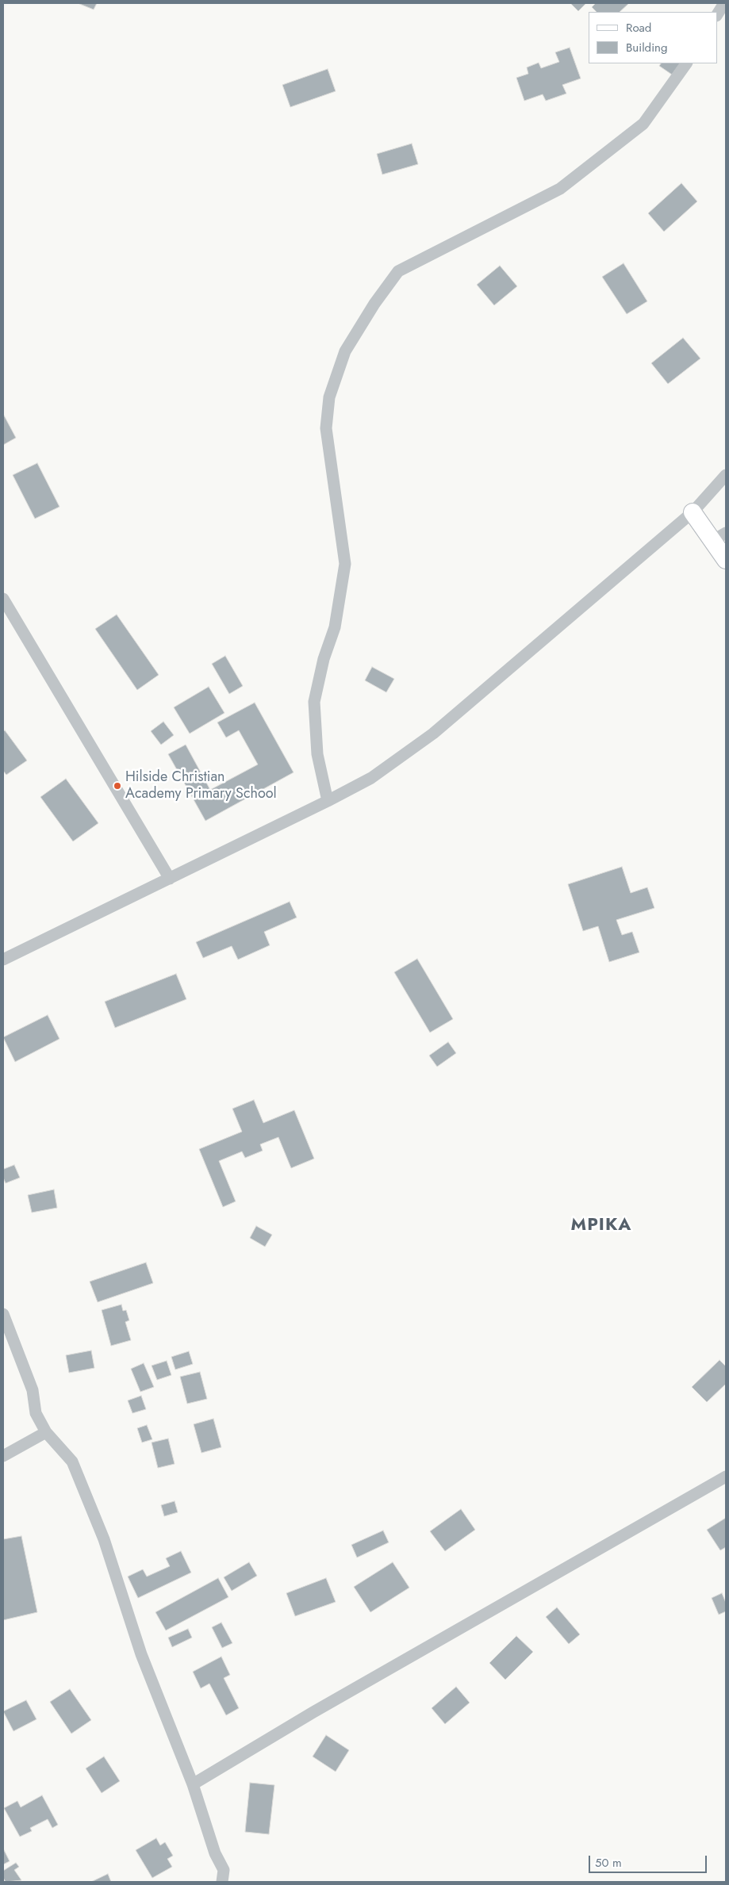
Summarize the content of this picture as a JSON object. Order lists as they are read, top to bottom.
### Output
{
  "districts": ["MPIKA"],
  "places": ["Hilside Christian Academy Primary School"],
  "legend": ["Road", "Building"],
  "scale_bar": "50 m"
}
